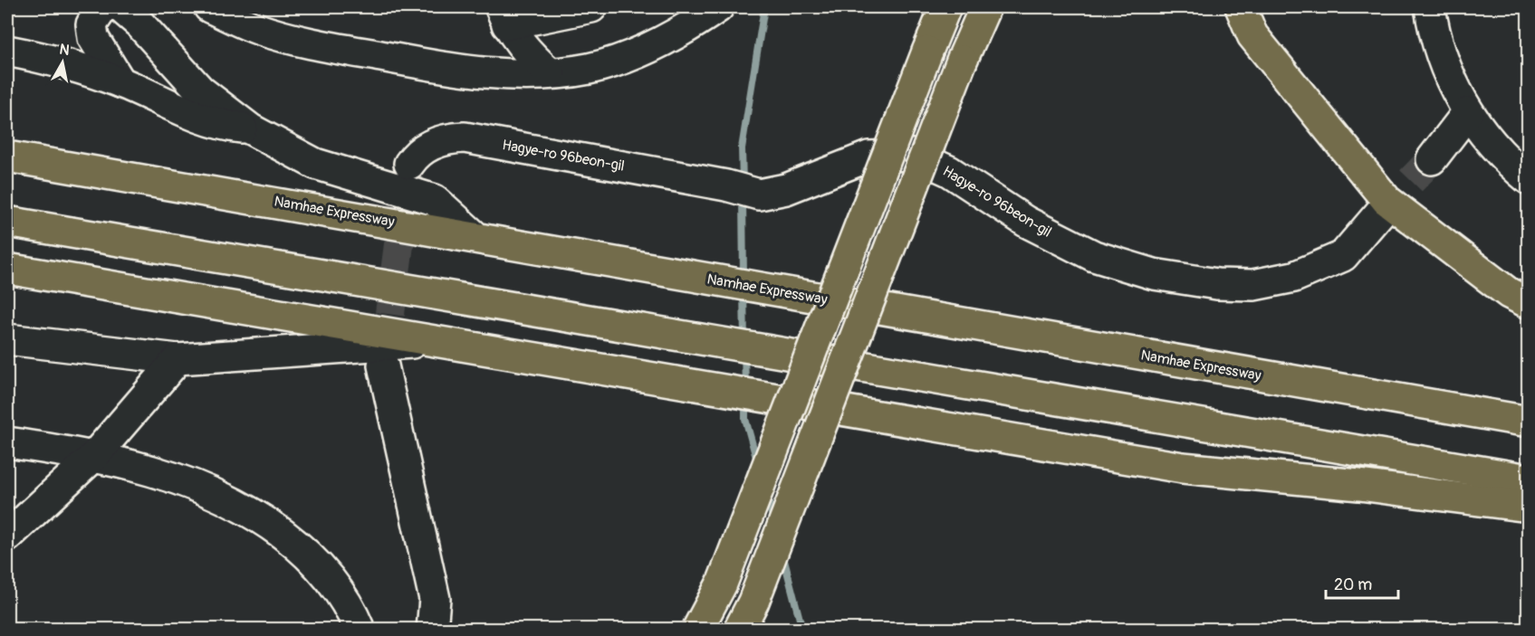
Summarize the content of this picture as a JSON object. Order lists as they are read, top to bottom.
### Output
{
  "streets": {
    "highway": ["Namhae Expressway"],
    "street": ["Hagye-ro 96beon-gil"]
  },
  "scale_bar": "20 m",
  "north": "top"
}
